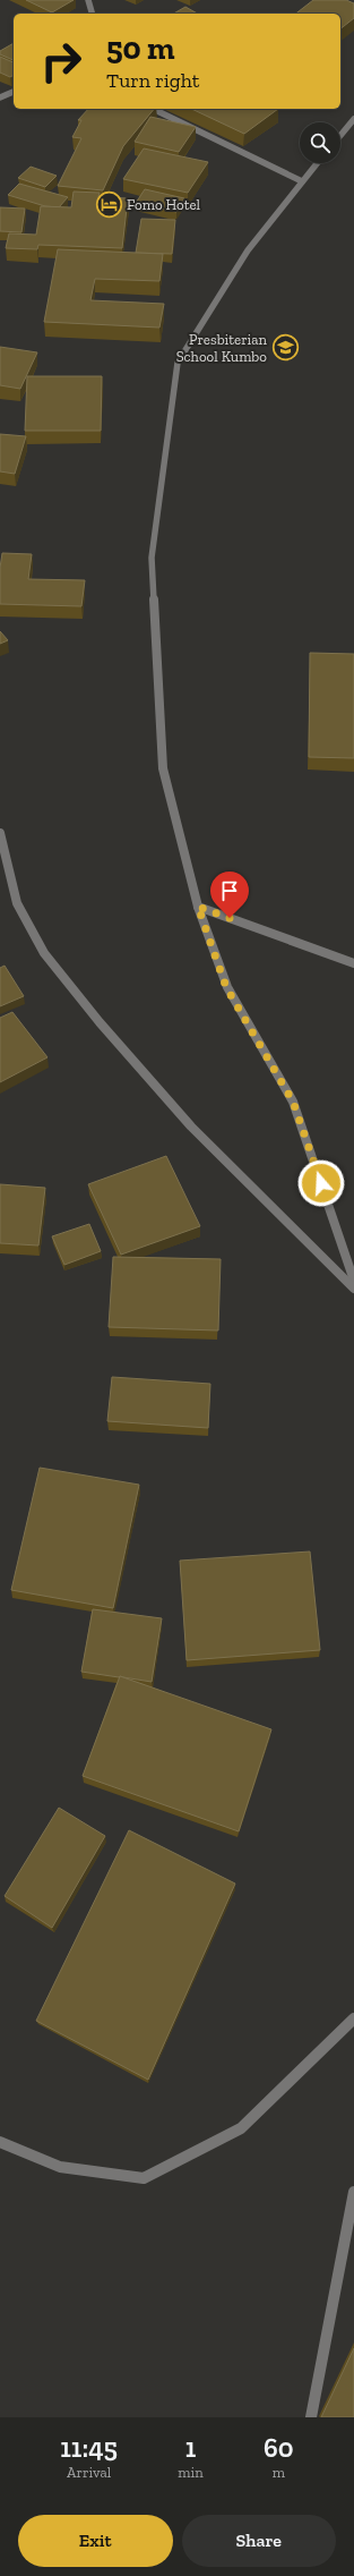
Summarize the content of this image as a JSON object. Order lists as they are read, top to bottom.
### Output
{
  "places": {
    "hotel": ["Fomo Hotel"],
    "school or university": ["Presbiterian School Kumbo"]
  },
  "page": {
    "turn": ["50 m", "Turn right"],
    "eta": [
      "11:45",
      "Arrival",
      "1",
      "min",
      "60",
      "m"
    ],
    "buttons": ["Exit", "Share"]
  }
}
